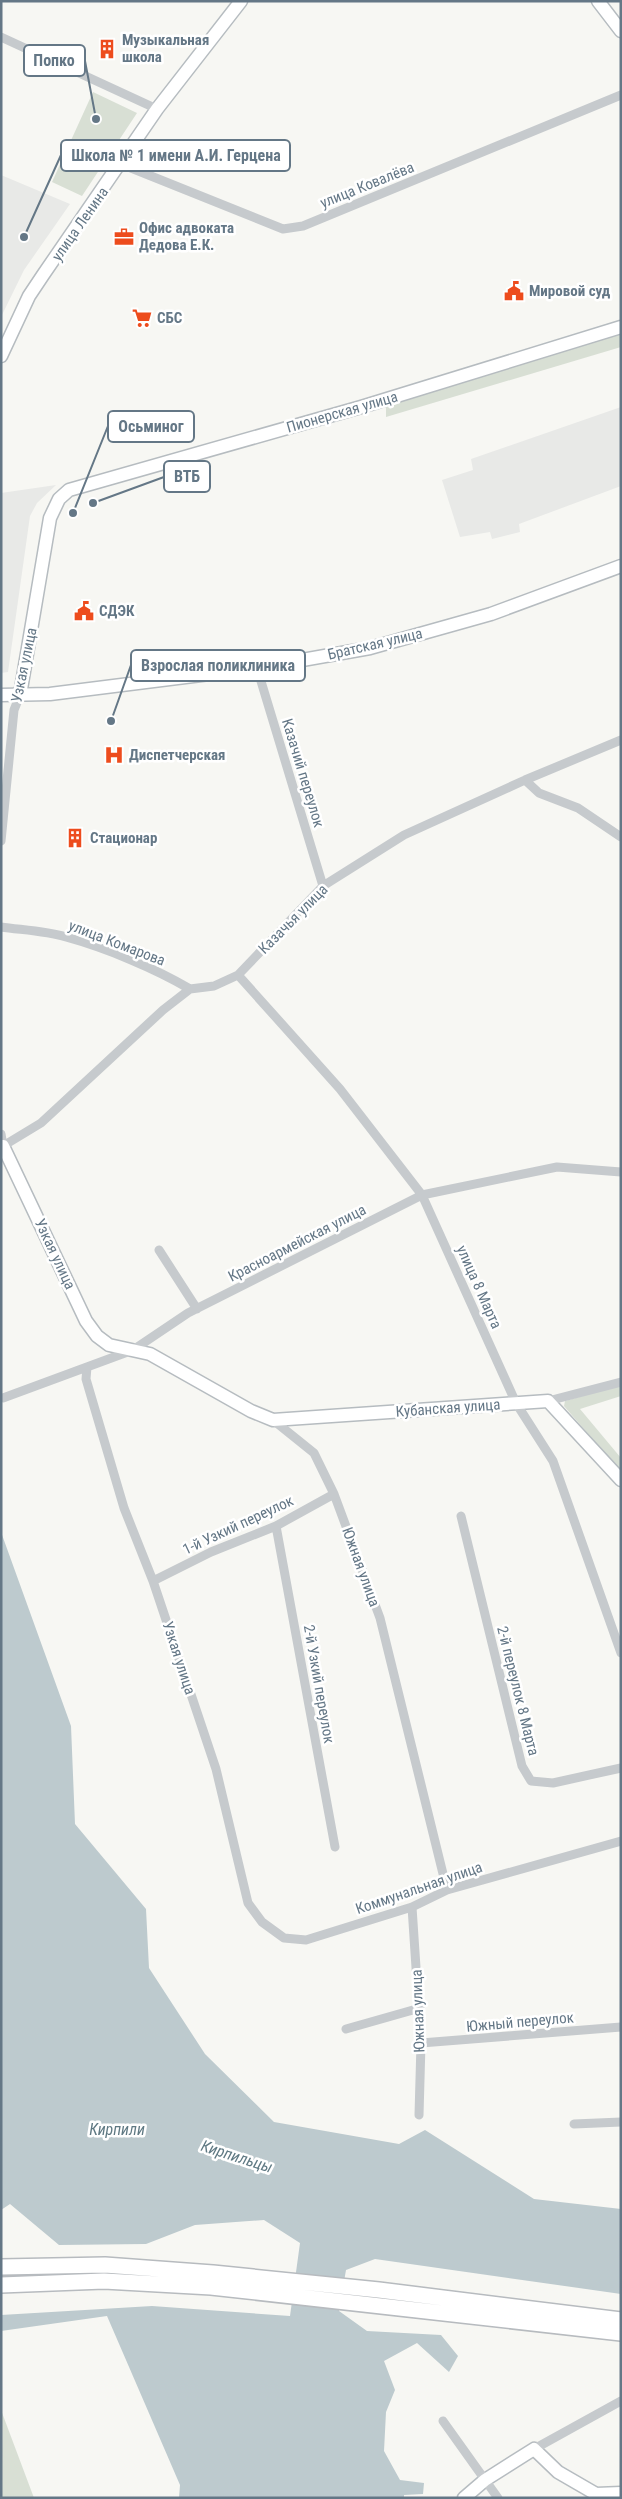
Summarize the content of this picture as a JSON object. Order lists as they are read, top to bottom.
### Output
{
  "streets": {
    "main road": [
      "улица Ленина",
      "Пионерская улица",
      "Братская улица",
      "Узкая улица",
      "Кубанская улица",
      "Южная улица"
    ],
    "street": [
      "улица Ковалёва",
      "Казачий переулок",
      "Казачья улица",
      "улица Комарова",
      "Красноармейская улица",
      "улица 8 Марта",
      "1-й Узкий переулок",
      "2-й Узкий переулок",
      "2-й переулок 8 Марта",
      "Коммунальная улица",
      "Южный переулок"
    ]
  },
  "crossings": [
    ["улица Ковалёва", "улица Ленина"],
    ["Пионерская улица", "Узкая улица"],
    ["Братская улица", "Узкая улица"],
    ["Братская улица", "Казачий переулок"],
    ["Узкая улица", "Красноармейская улица"],
    ["Узкая улица", "1-й Узкий переулок"],
    ["Узкая улица", "Южная улица"],
    ["Узкая улица", "Коммунальная улица"],
    ["Казачий переулок", "Казачья улица"],
    ["Казачья улица", "улица Комарова"],
    ["Казачья улица", "улица 8 Марта"],
    ["Красноармейская улица", "улица 8 Марта"],
    ["Красноармейская улица", "Южная улица"],
    ["улица 8 Марта", "Кубанская улица"],
    ["Кубанская улица", "Южная улица"],
    ["1-й Узкий переулок", "Южная улица"],
    ["1-й Узкий переулок", "2-й Узкий переулок"],
    ["Южная улица", "Коммунальная улица"],
    ["Южная улица", "Южный переулок"]
  ],
  "water": ["Кирпили", "Кирпильцы"],
  "places": {
    "building": ["Музыкальная школа", "Стационар"],
    "other": [
      "Попко",
      "Школа № 1 имени А.И. Герцена",
      "ВТБ",
      "Осьминог",
      "Взрослая поликлиника"
    ],
    "office": ["Офис адвоката Дедова Е.К."],
    "public building": ["Мировой суд", "СДЭК"],
    "supermarket": ["СБС"],
    "hospital": ["Диспетчерская"]
  }
}
